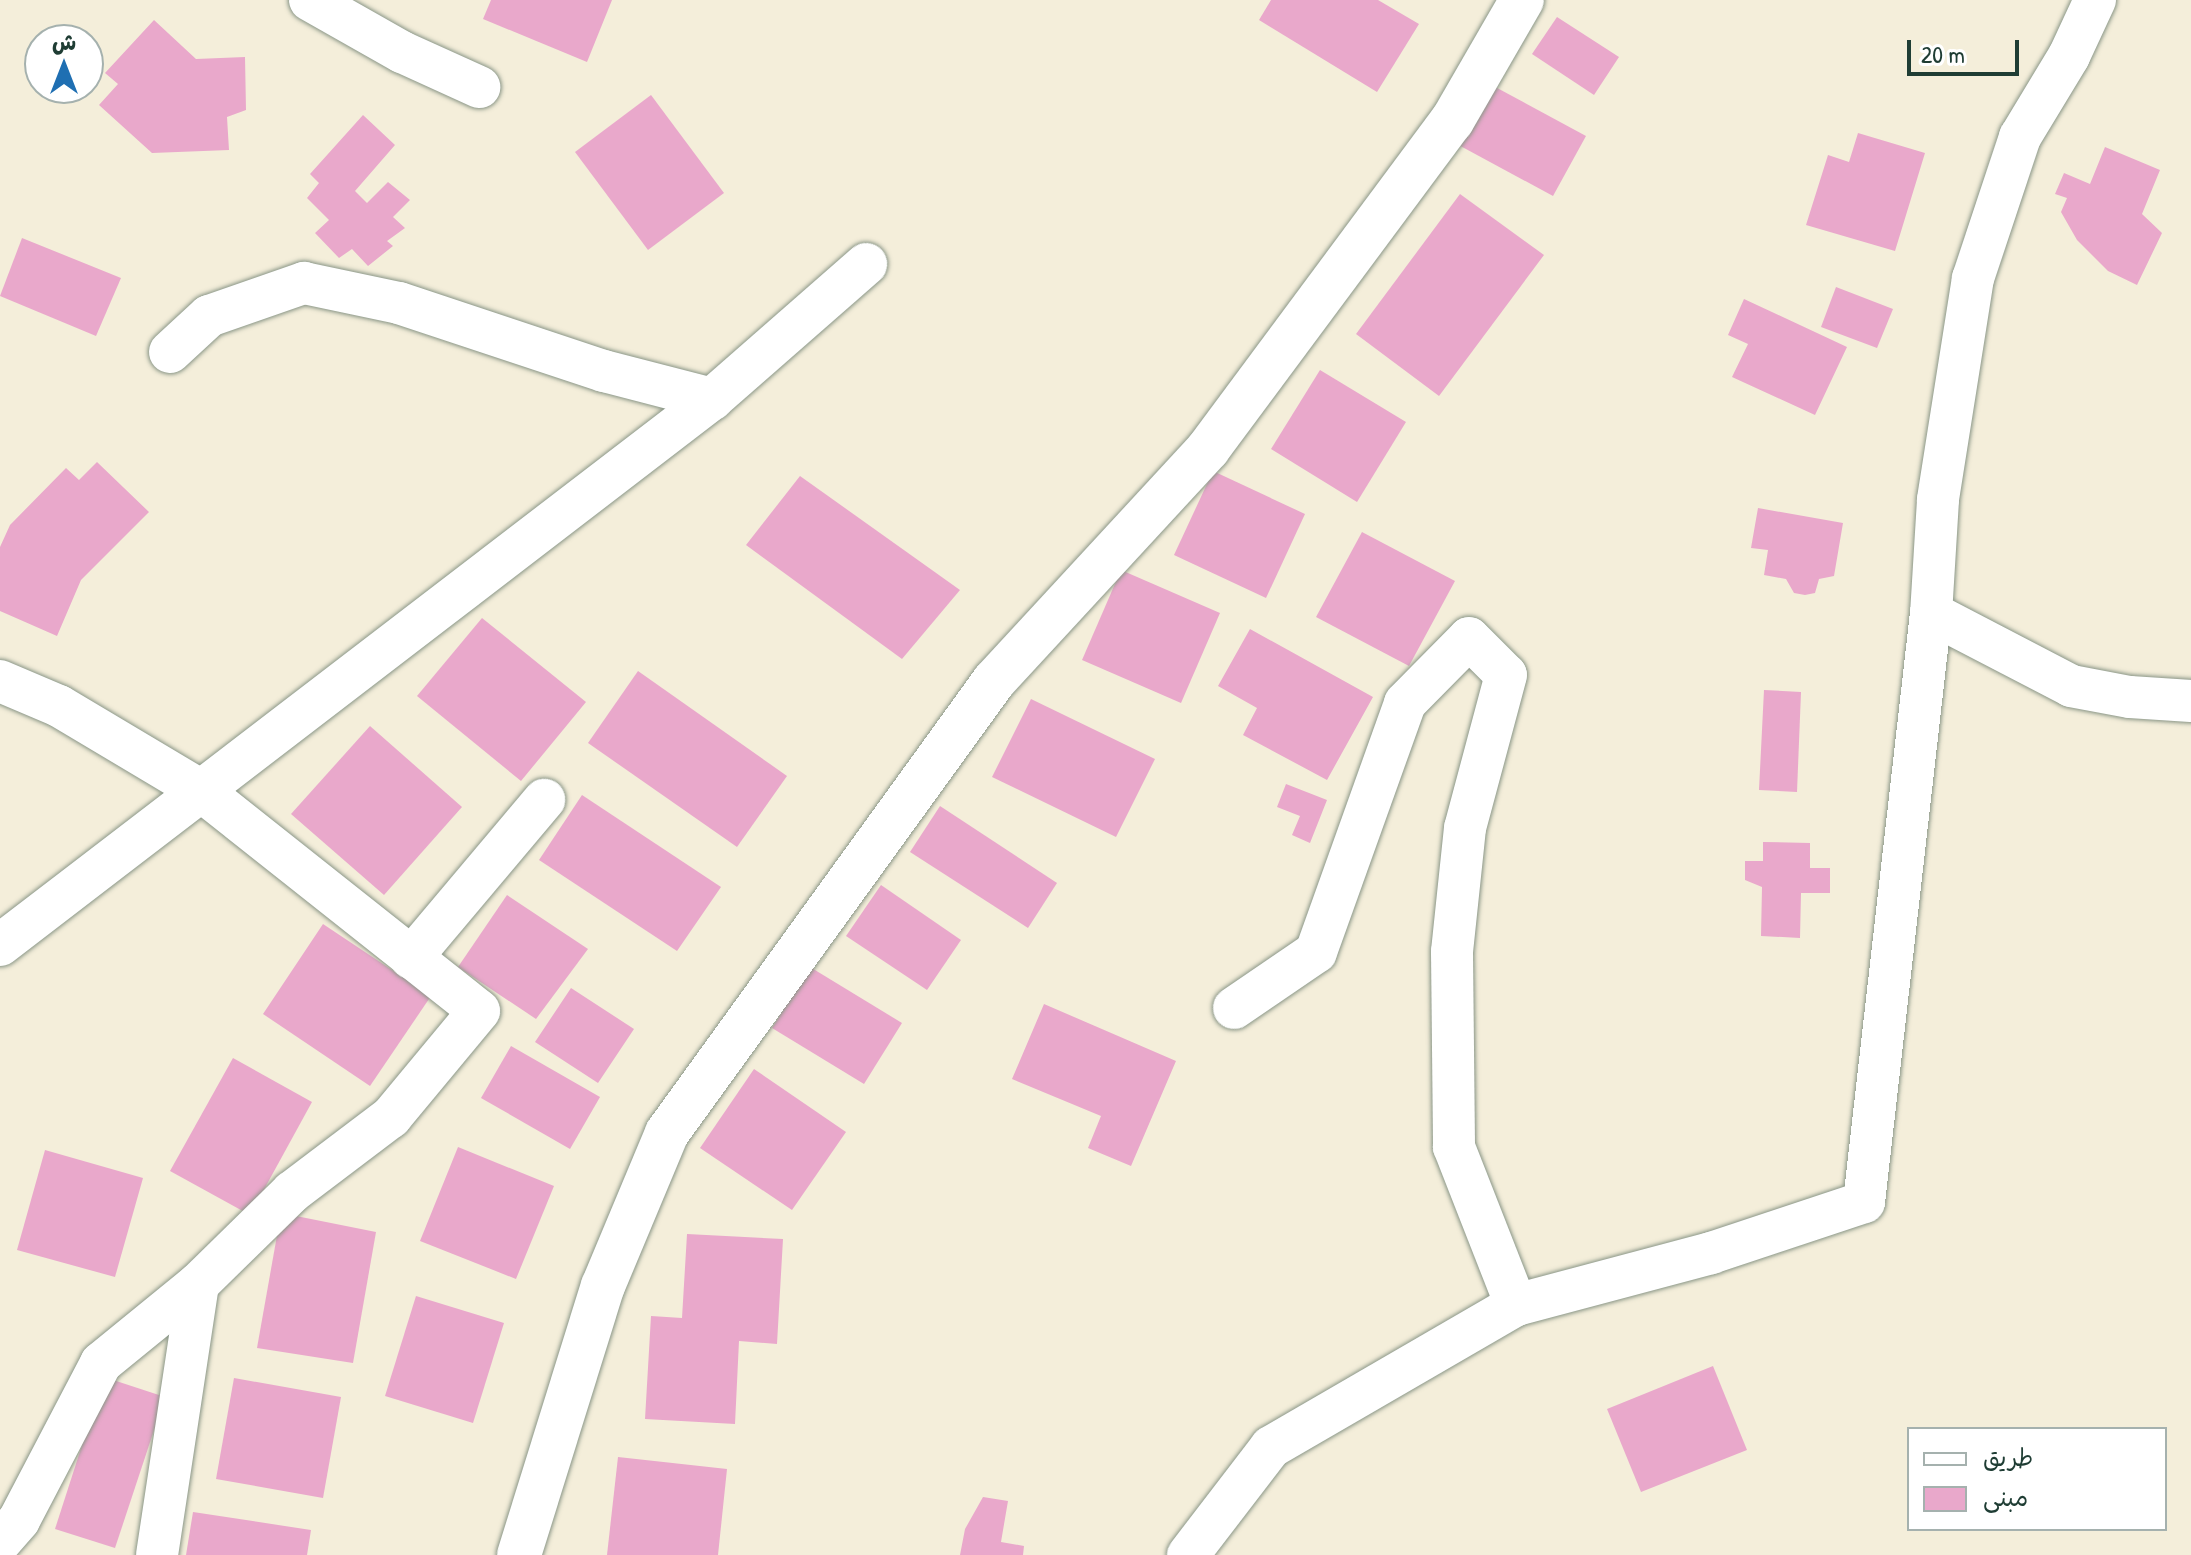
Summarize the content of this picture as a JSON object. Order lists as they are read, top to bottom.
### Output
{
  "legend": ["طريق", "مبنى"],
  "scale_bar": "20 m",
  "north": "top"
}
